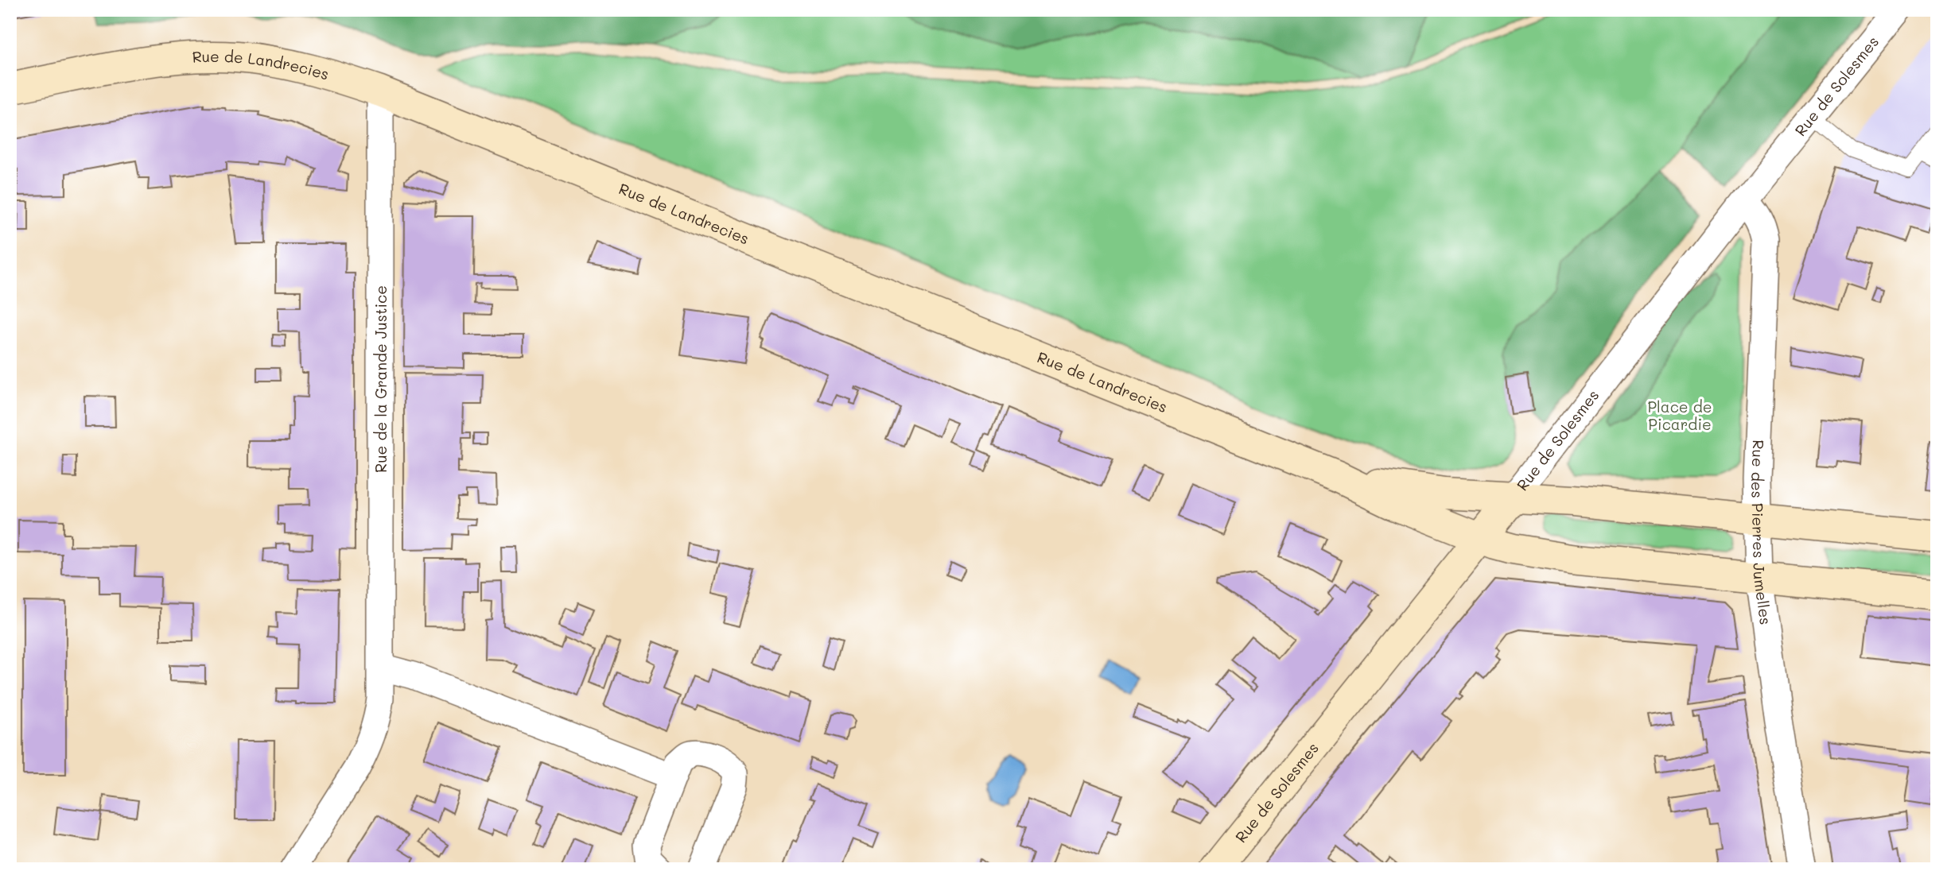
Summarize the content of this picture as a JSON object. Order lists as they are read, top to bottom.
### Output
{
  "streets": {
    "main road": ["Rue de Landrecies", "Rue de Solesmes"],
    "street": ["Rue de la Grande Justice", "Rue des Pierres Jumelles"]
  },
  "crossings": [
    ["Rue de Landrecies", "Rue de Solesmes"],
    ["Rue de Landrecies", "Rue de la Grande Justice"],
    ["Rue de Solesmes", "Rue des Pierres Jumelles"]
  ],
  "parks": ["Place de Picardie"]
}
